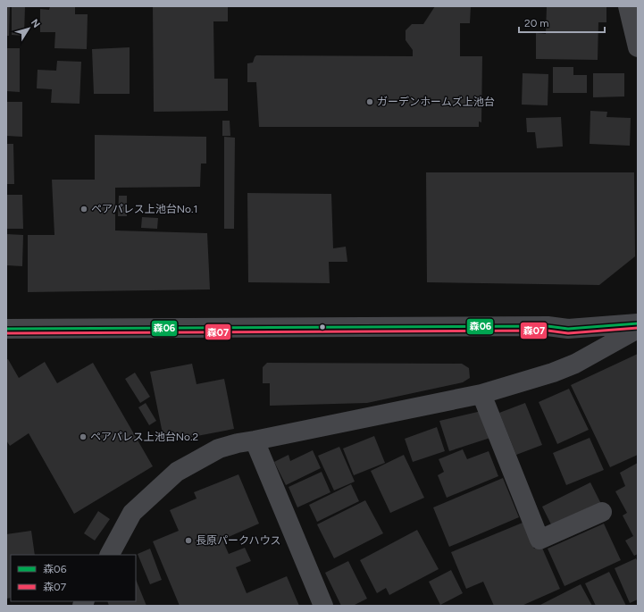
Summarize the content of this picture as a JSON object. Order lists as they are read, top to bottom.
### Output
{
  "places": [
    "ガーデンホームズ上池台",
    "ペアパレス上池台No.1",
    "ペアパレス上池台No.2",
    "長原パークハウス"
  ],
  "lines": ["transit line 森06", "transit line 森07"],
  "legend": ["森06", "森07"],
  "scale_bar": "20 m",
  "north": "top right"
}
